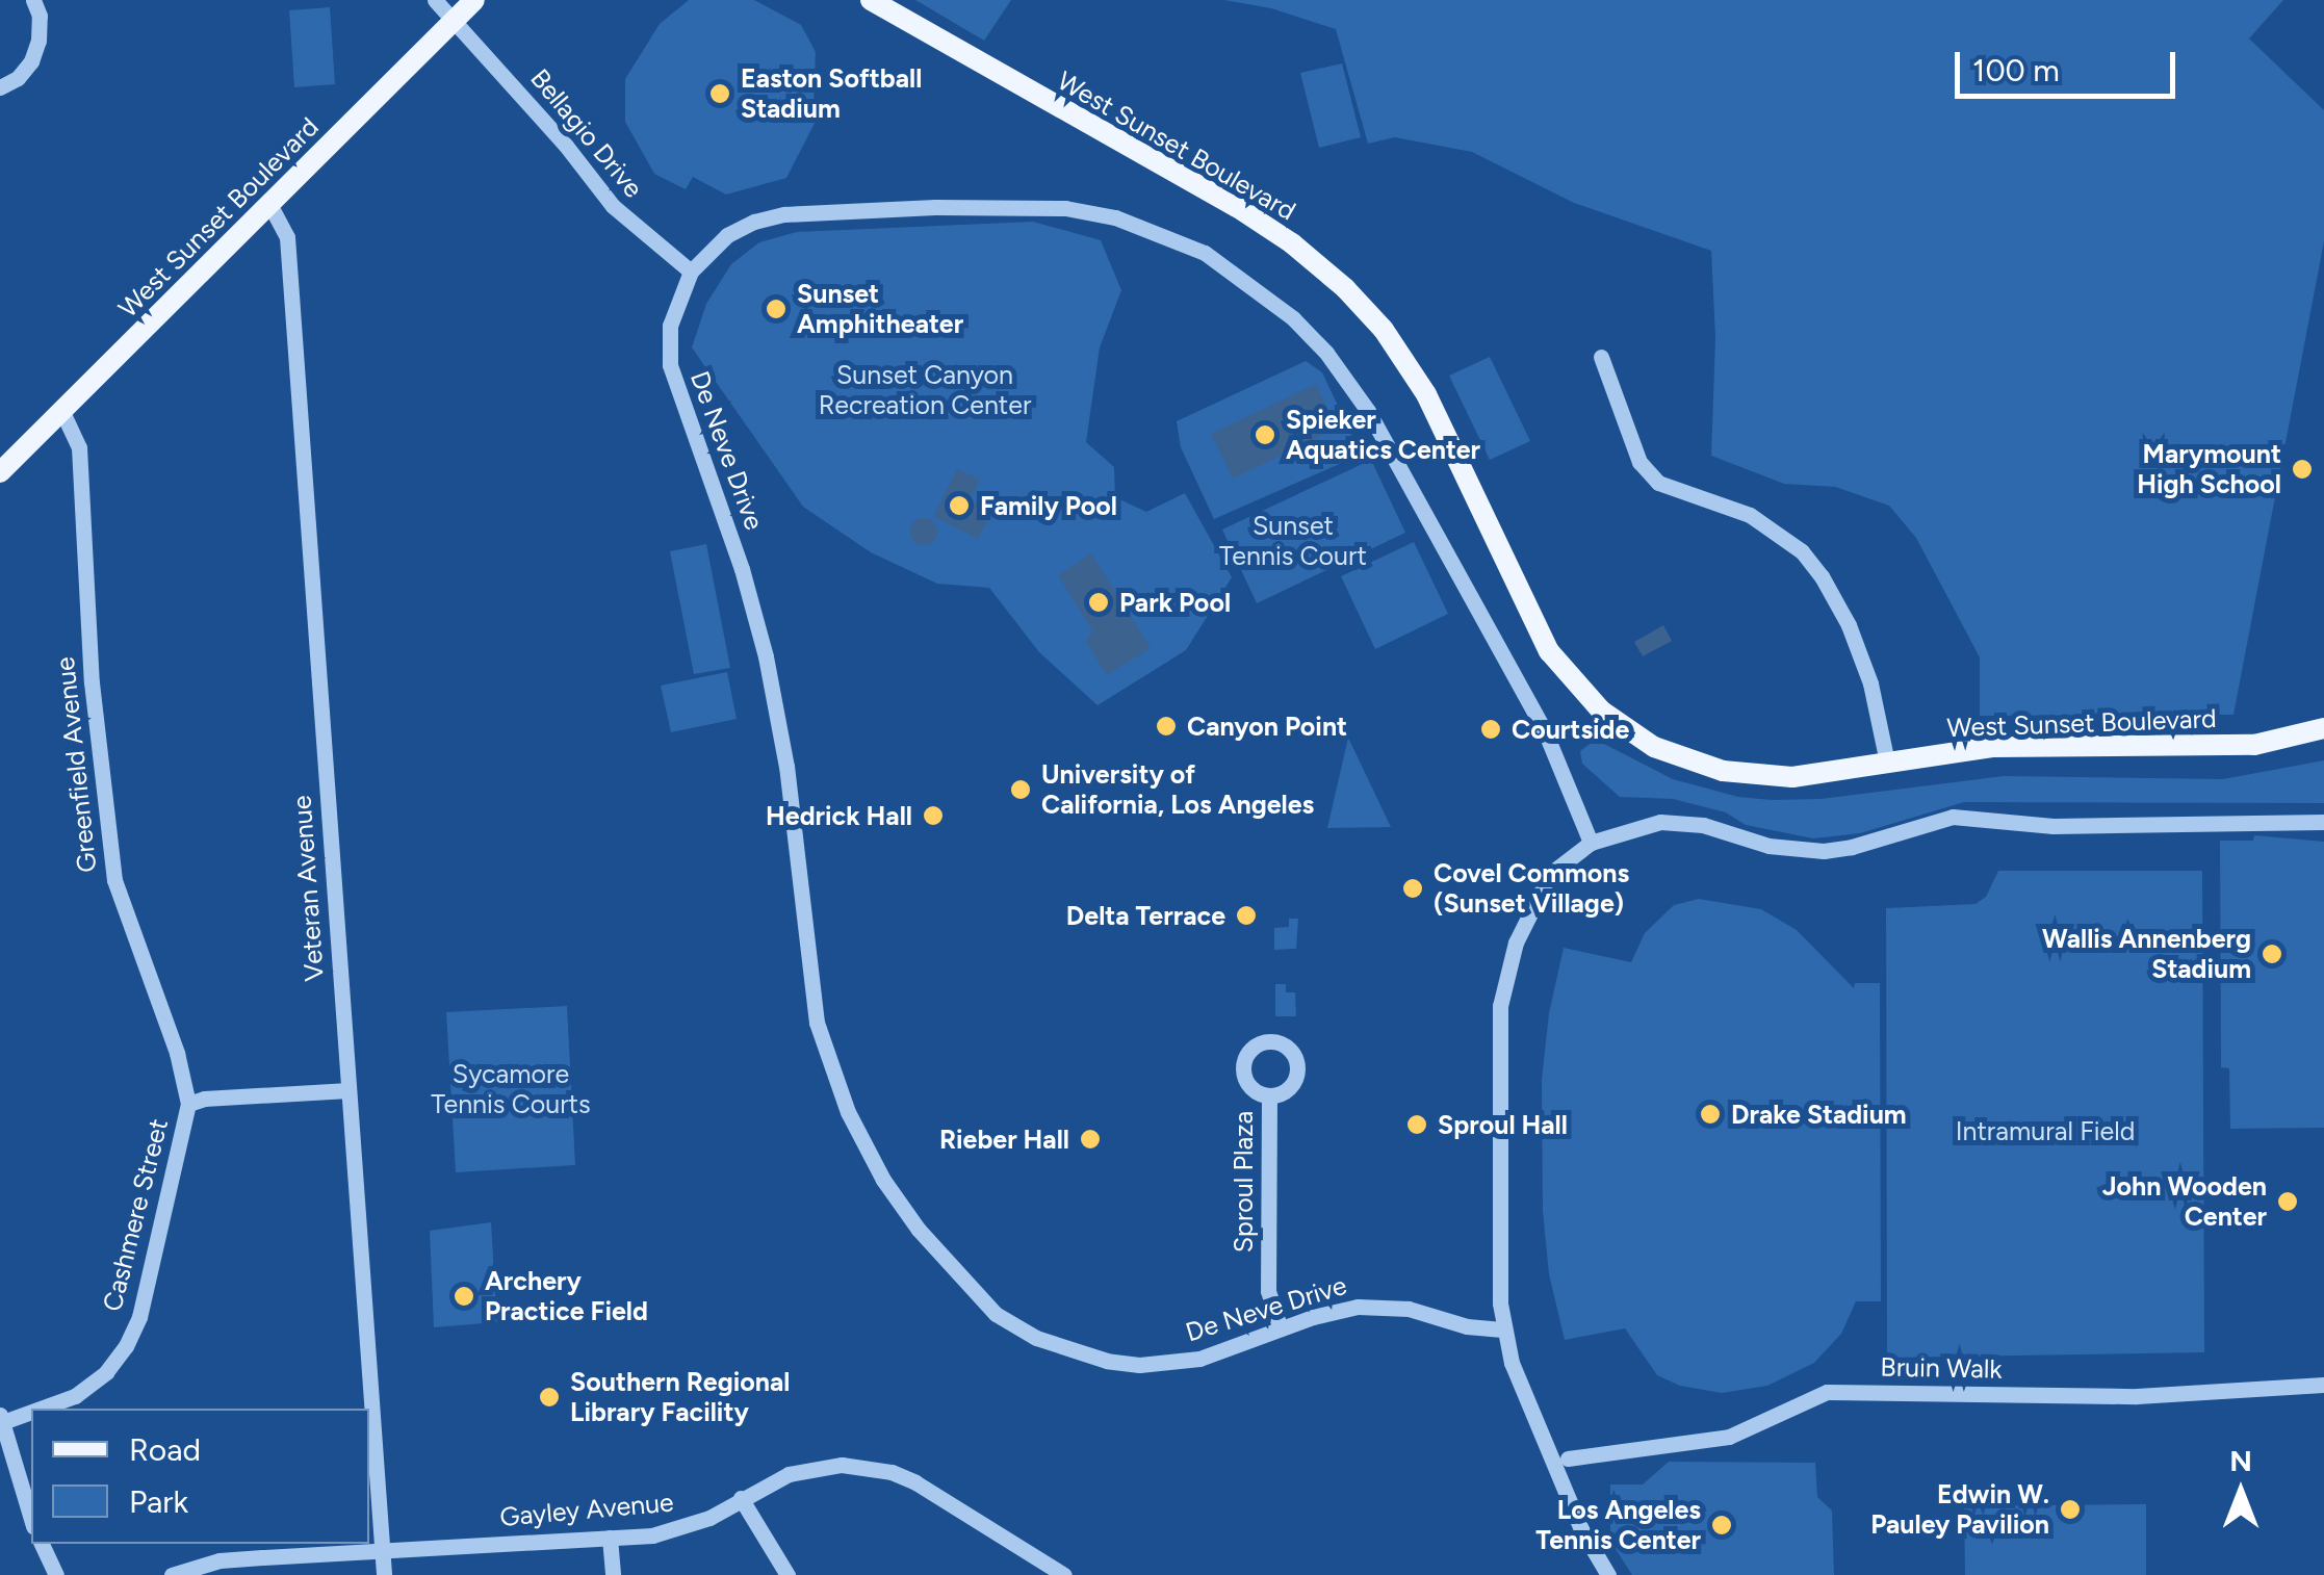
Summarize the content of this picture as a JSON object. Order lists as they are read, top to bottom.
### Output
{
  "streets": {
    "main road": ["West Sunset Boulevard"],
    "street": [
      "Bellagio Drive",
      "De Neve Drive",
      "Greenfield Avenue",
      "Veteran Avenue",
      "Sproul Plaza",
      "Cashmere Street",
      "Bruin Walk",
      "Gayley Avenue"
    ]
  },
  "crossings": [
    ["Bellagio Drive", "West Sunset Boulevard"],
    ["Bellagio Drive", "De Neve Drive"],
    ["West Sunset Boulevard", "Greenfield Avenue"],
    ["West Sunset Boulevard", "Veteran Avenue"],
    ["De Neve Drive", "Sproul Plaza"],
    ["Greenfield Avenue", "Cashmere Street"],
    ["Veteran Avenue", "Cashmere Street"],
    ["Veteran Avenue", "Gayley Avenue"]
  ],
  "parks": [
    "Sunset Canyon Recreation Center",
    "Sunset Tennis Court",
    "Sycamore Tennis Courts",
    "Intramural Field"
  ],
  "places": [
    "Easton Softball Stadium",
    "Sunset Amphitheater",
    "Spieker Aquatics Center",
    "Marymount High School",
    "Family Pool",
    "Park Pool",
    "Canyon Point",
    "Courtside",
    "University of California, Los Angeles",
    "Hedrick Hall",
    "Covel Commons (Sunset Village)",
    "Delta Terrace",
    "Wallis Annenberg Stadium",
    "Drake Stadium",
    "Sproul Hall",
    "Rieber Hall",
    "John Wooden Center",
    "Archery Practice Field",
    "Southern Regional Library Facility",
    "Edwin W. Pauley Pavilion",
    "Los Angeles Tennis Center"
  ],
  "legend": ["Road", "Park"],
  "scale_bar": "100 m",
  "north": "top"
}
